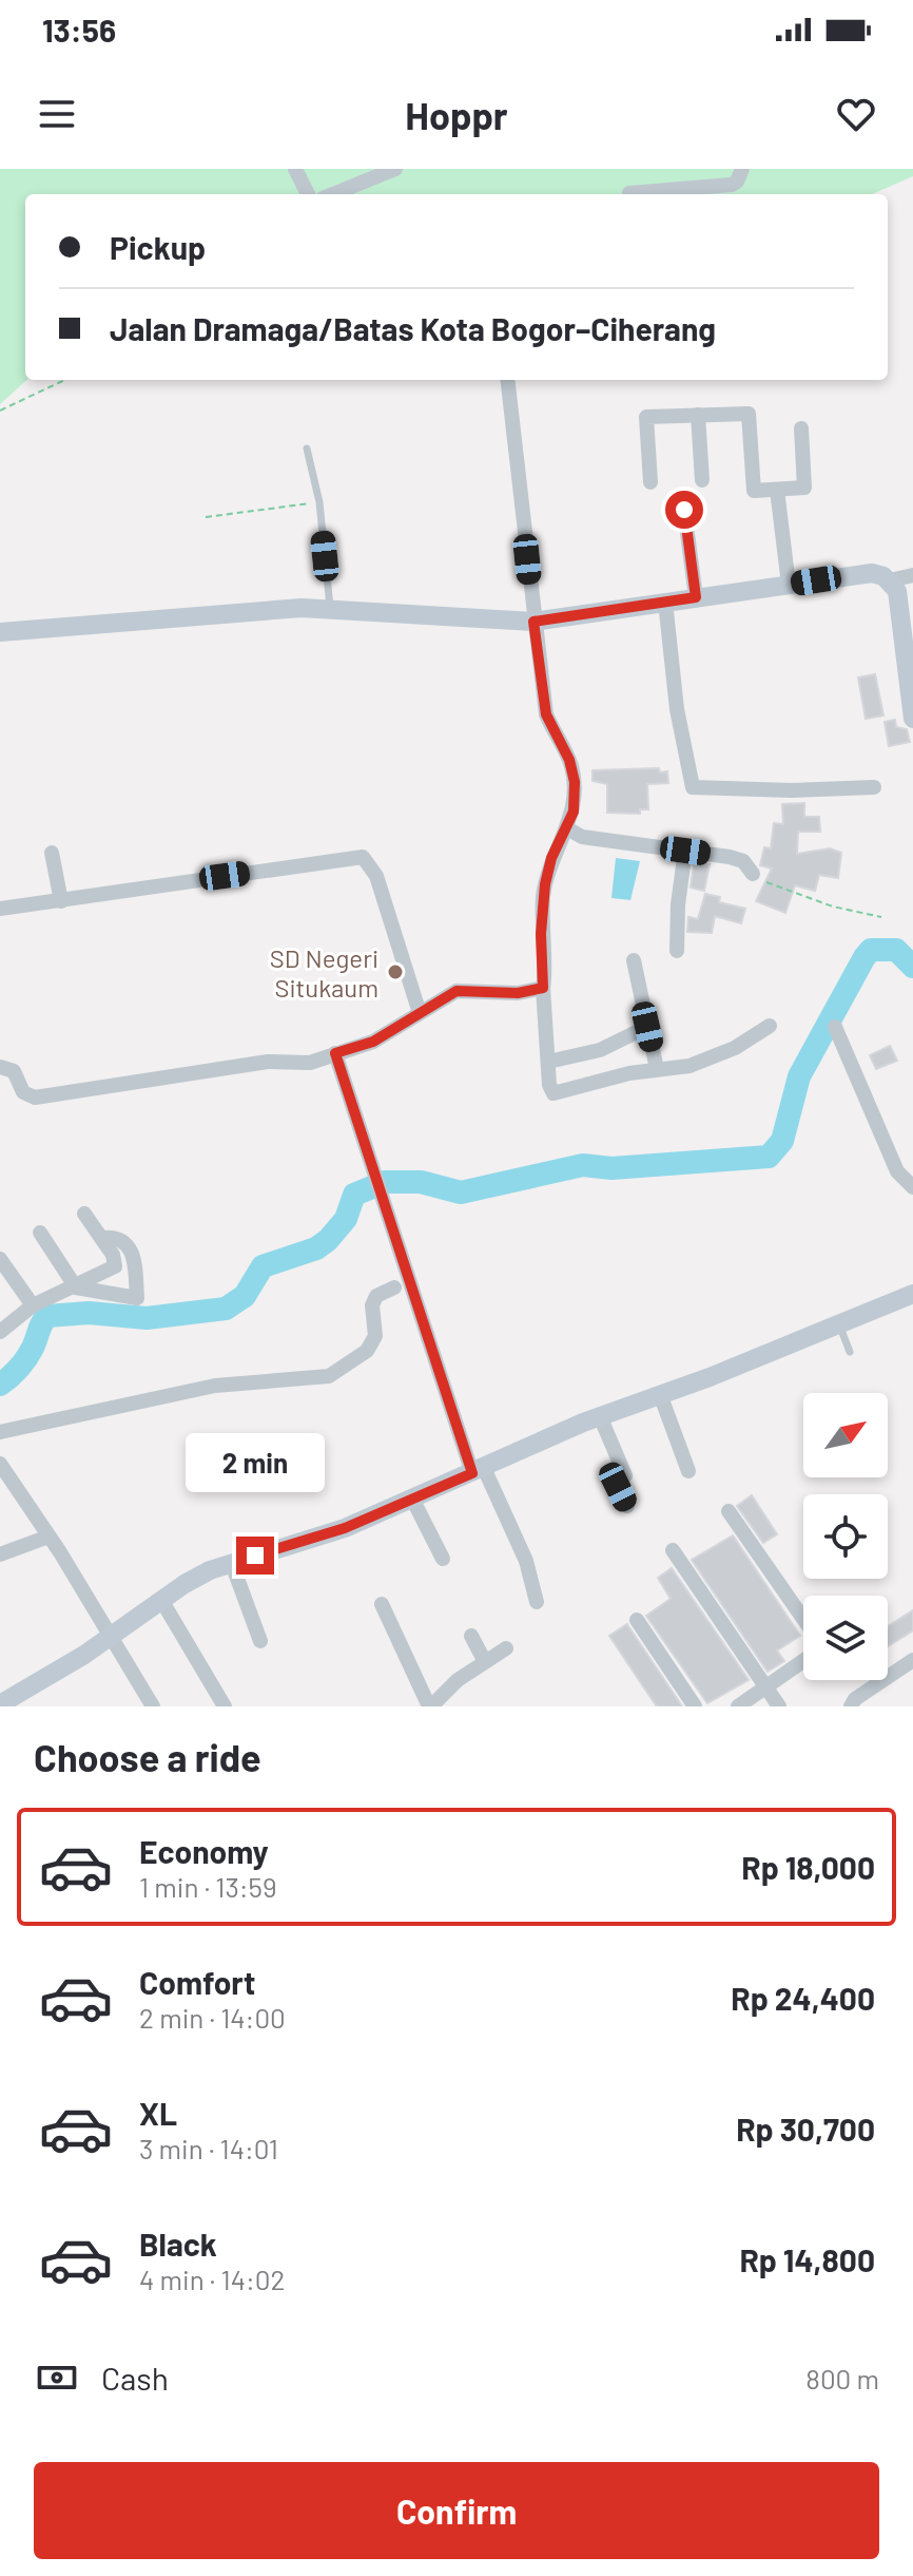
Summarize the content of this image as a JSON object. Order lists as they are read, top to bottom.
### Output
{
  "places": ["SD Negeri Situkaum"],
  "north": "top right",
  "page": {
    "status": "13:56",
    "header": "Hoppr",
    "banner": ["Pickup", "Jalan Dramaga/Batas Kota Bogor–Ciherang"],
    "bubble": "2 min",
    "heading": "Choose a ride",
    "list": [
      {
        "name": "Economy",
        "note": "1 min · 13:59",
        "value": "Rp 18,000"
      },
      {
        "name": "Comfort",
        "note": "2 min · 14:00",
        "value": "Rp 24,400"
      },
      {
        "name": "XL",
        "note": "3 min · 14:01",
        "value": "Rp 30,700"
      },
      {
        "name": "Black",
        "note": "4 min · 14:02",
        "value": "Rp 14,800"
      }
    ],
    "pay": ["Cash", "800 m"],
    "buttons": "Confirm"
  }
}
